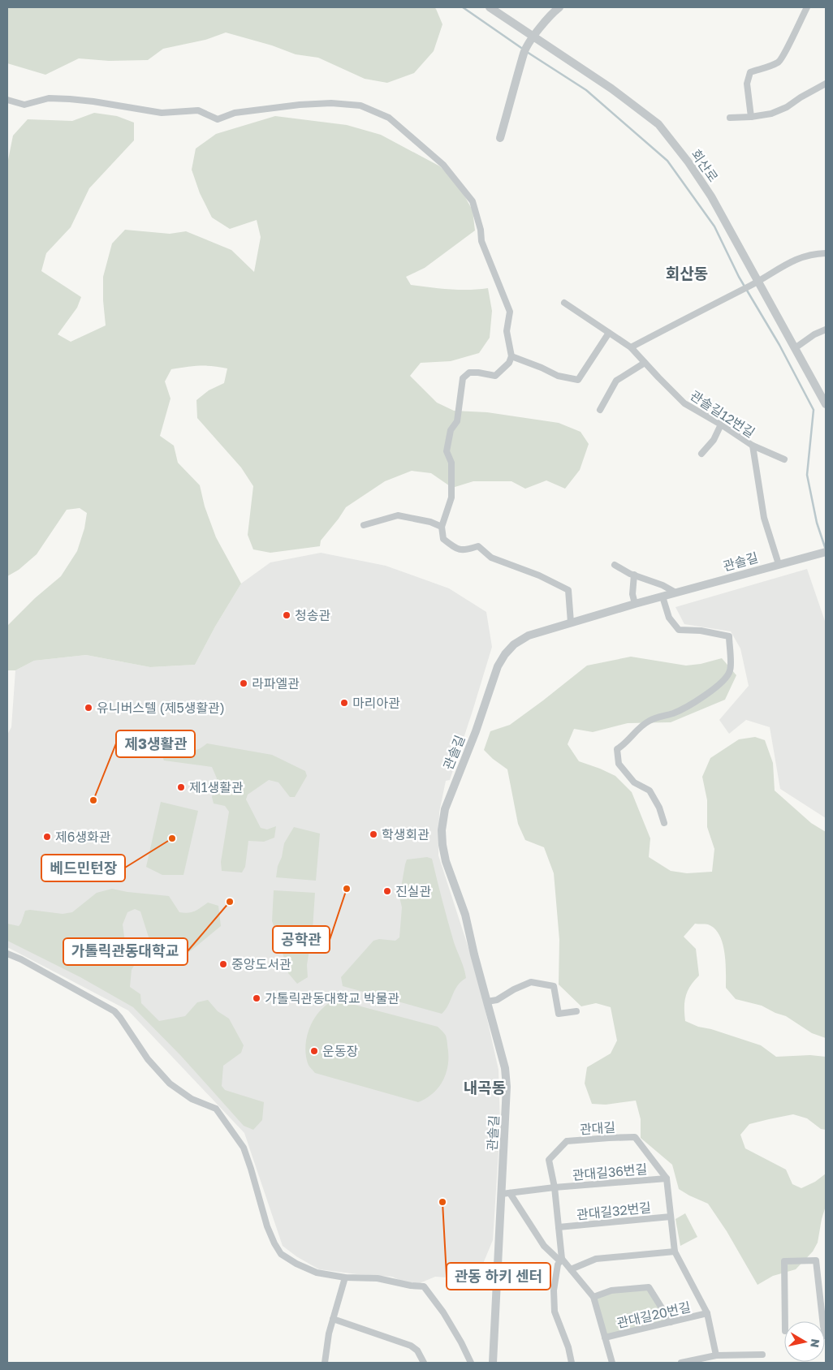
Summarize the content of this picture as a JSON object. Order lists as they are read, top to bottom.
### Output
{
  "streets": {
    "street": [
      "회산로",
      "관솔길12번길",
      "관솔길",
      "관대길",
      "관대길36번길",
      "관대길32번길",
      "관대길20번길"
    ]
  },
  "crossings": [
    ["관솔길12번길", "관솔길"],
    ["관대길", "관대길36번길"],
    ["관대길", "관대길32번길"]
  ],
  "districts": ["회산동", "내곡동"],
  "places": [
    "청송관",
    "라파엘관",
    "마리아관",
    "유니버스텔 (제5생활관)",
    "제1생활관",
    "제3생활관",
    "학생회관",
    "제6생화관",
    "베드민턴장",
    "공학관",
    "진실관",
    "가톨릭관동대학교",
    "중앙도서관",
    "가톨릭관동대학교 박물관",
    "운동장",
    "관동 하키 센터"
  ],
  "north": "right"
}
